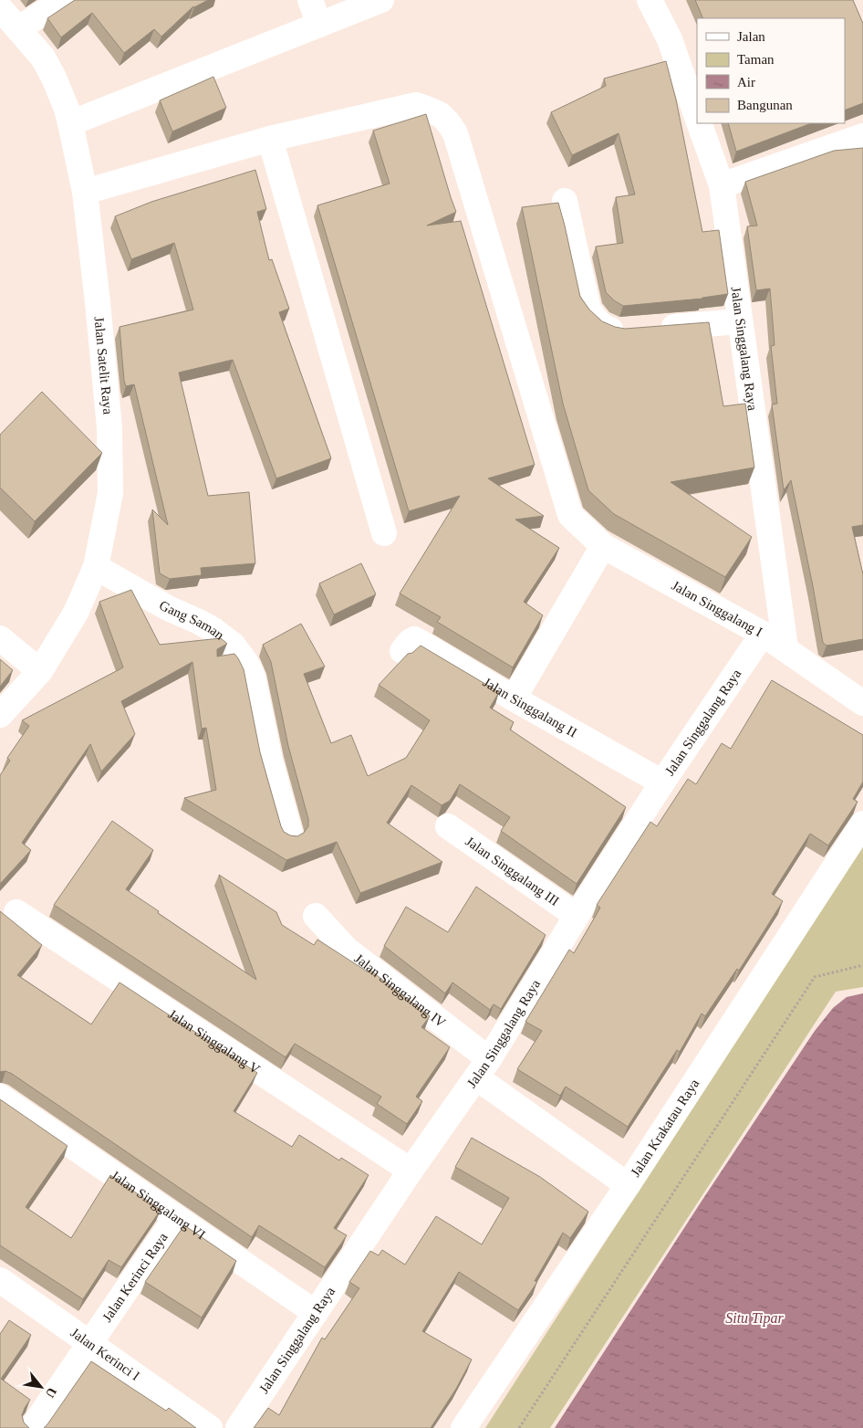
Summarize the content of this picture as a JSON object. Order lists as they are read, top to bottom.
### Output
{
  "streets": {
    "street": [
      "Jalan Singgalang Raya",
      "Jalan Satelit Raya",
      "Jalan Singgalang I",
      "Gang Saman",
      "Jalan Singgalang II",
      "Jalan Singgalang III",
      "Jalan Singgalang IV",
      "Jalan Singgalang V",
      "Jalan Krakatau Raya",
      "Jalan Singgalang VI",
      "Jalan Kerinci Raya",
      "Jalan Kerinci I"
    ]
  },
  "crossings": [
    ["Jalan Singgalang Raya", "Jalan Singgalang I"],
    ["Jalan Singgalang Raya", "Jalan Singgalang II"],
    ["Jalan Singgalang Raya", "Jalan Singgalang III"],
    ["Jalan Singgalang Raya", "Jalan Singgalang IV"],
    ["Jalan Singgalang Raya", "Jalan Singgalang V"],
    ["Jalan Singgalang Raya", "Jalan Singgalang VI"],
    ["Jalan Satelit Raya", "Gang Saman"],
    ["Jalan Singgalang IV", "Jalan Krakatau Raya"],
    ["Jalan Singgalang VI", "Jalan Kerinci Raya"],
    ["Jalan Kerinci Raya", "Jalan Kerinci I"]
  ],
  "water": ["Situ Tipar"],
  "legend": [
    "Jalan",
    "Taman",
    "Air",
    "Bangunan"
  ],
  "north": "bottom right"
}
